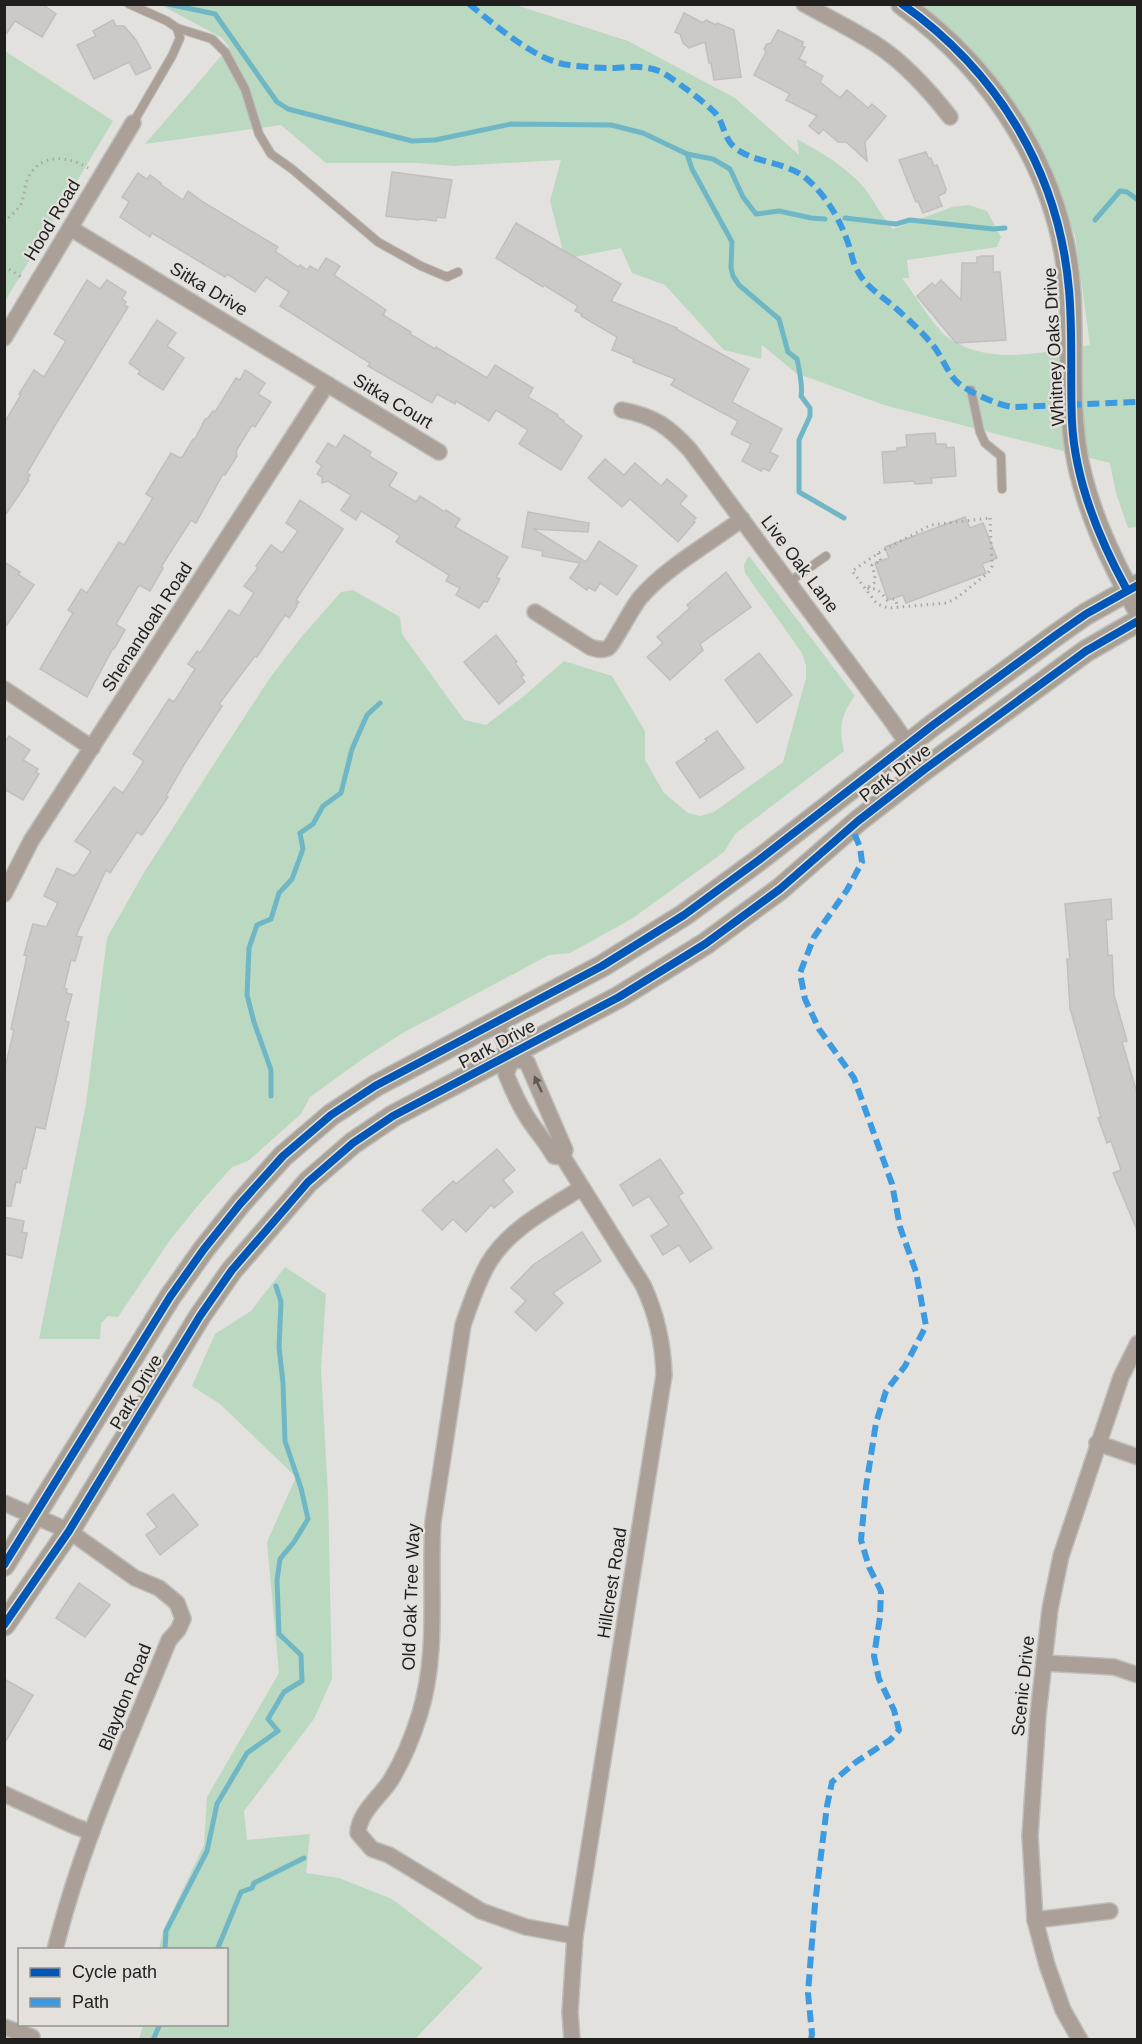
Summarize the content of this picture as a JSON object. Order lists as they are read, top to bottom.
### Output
{
  "streets": {
    "street": [
      "Hood Road",
      "Sitka Drive",
      "Whitney Oaks Drive",
      "Sitka Court",
      "Live Oak Lane",
      "Shenandoah Road",
      "Park Drive",
      "Hillcrest Road",
      "Old Oak Tree Way",
      "Scenic Drive",
      "Blaydon Road"
    ]
  },
  "crossings": [
    ["Hood Road", "Sitka Drive"],
    ["Sitka Drive", "Sitka Court"],
    ["Sitka Drive", "Shenandoah Road"],
    ["Whitney Oaks Drive", "Park Drive"],
    ["Sitka Court", "Shenandoah Road"],
    ["Live Oak Lane", "Park Drive"],
    ["Park Drive", "Hillcrest Road"],
    ["Park Drive", "Blaydon Road"],
    ["Hillcrest Road", "Old Oak Tree Way"]
  ],
  "legend": ["Cycle path", "Path"]
}
